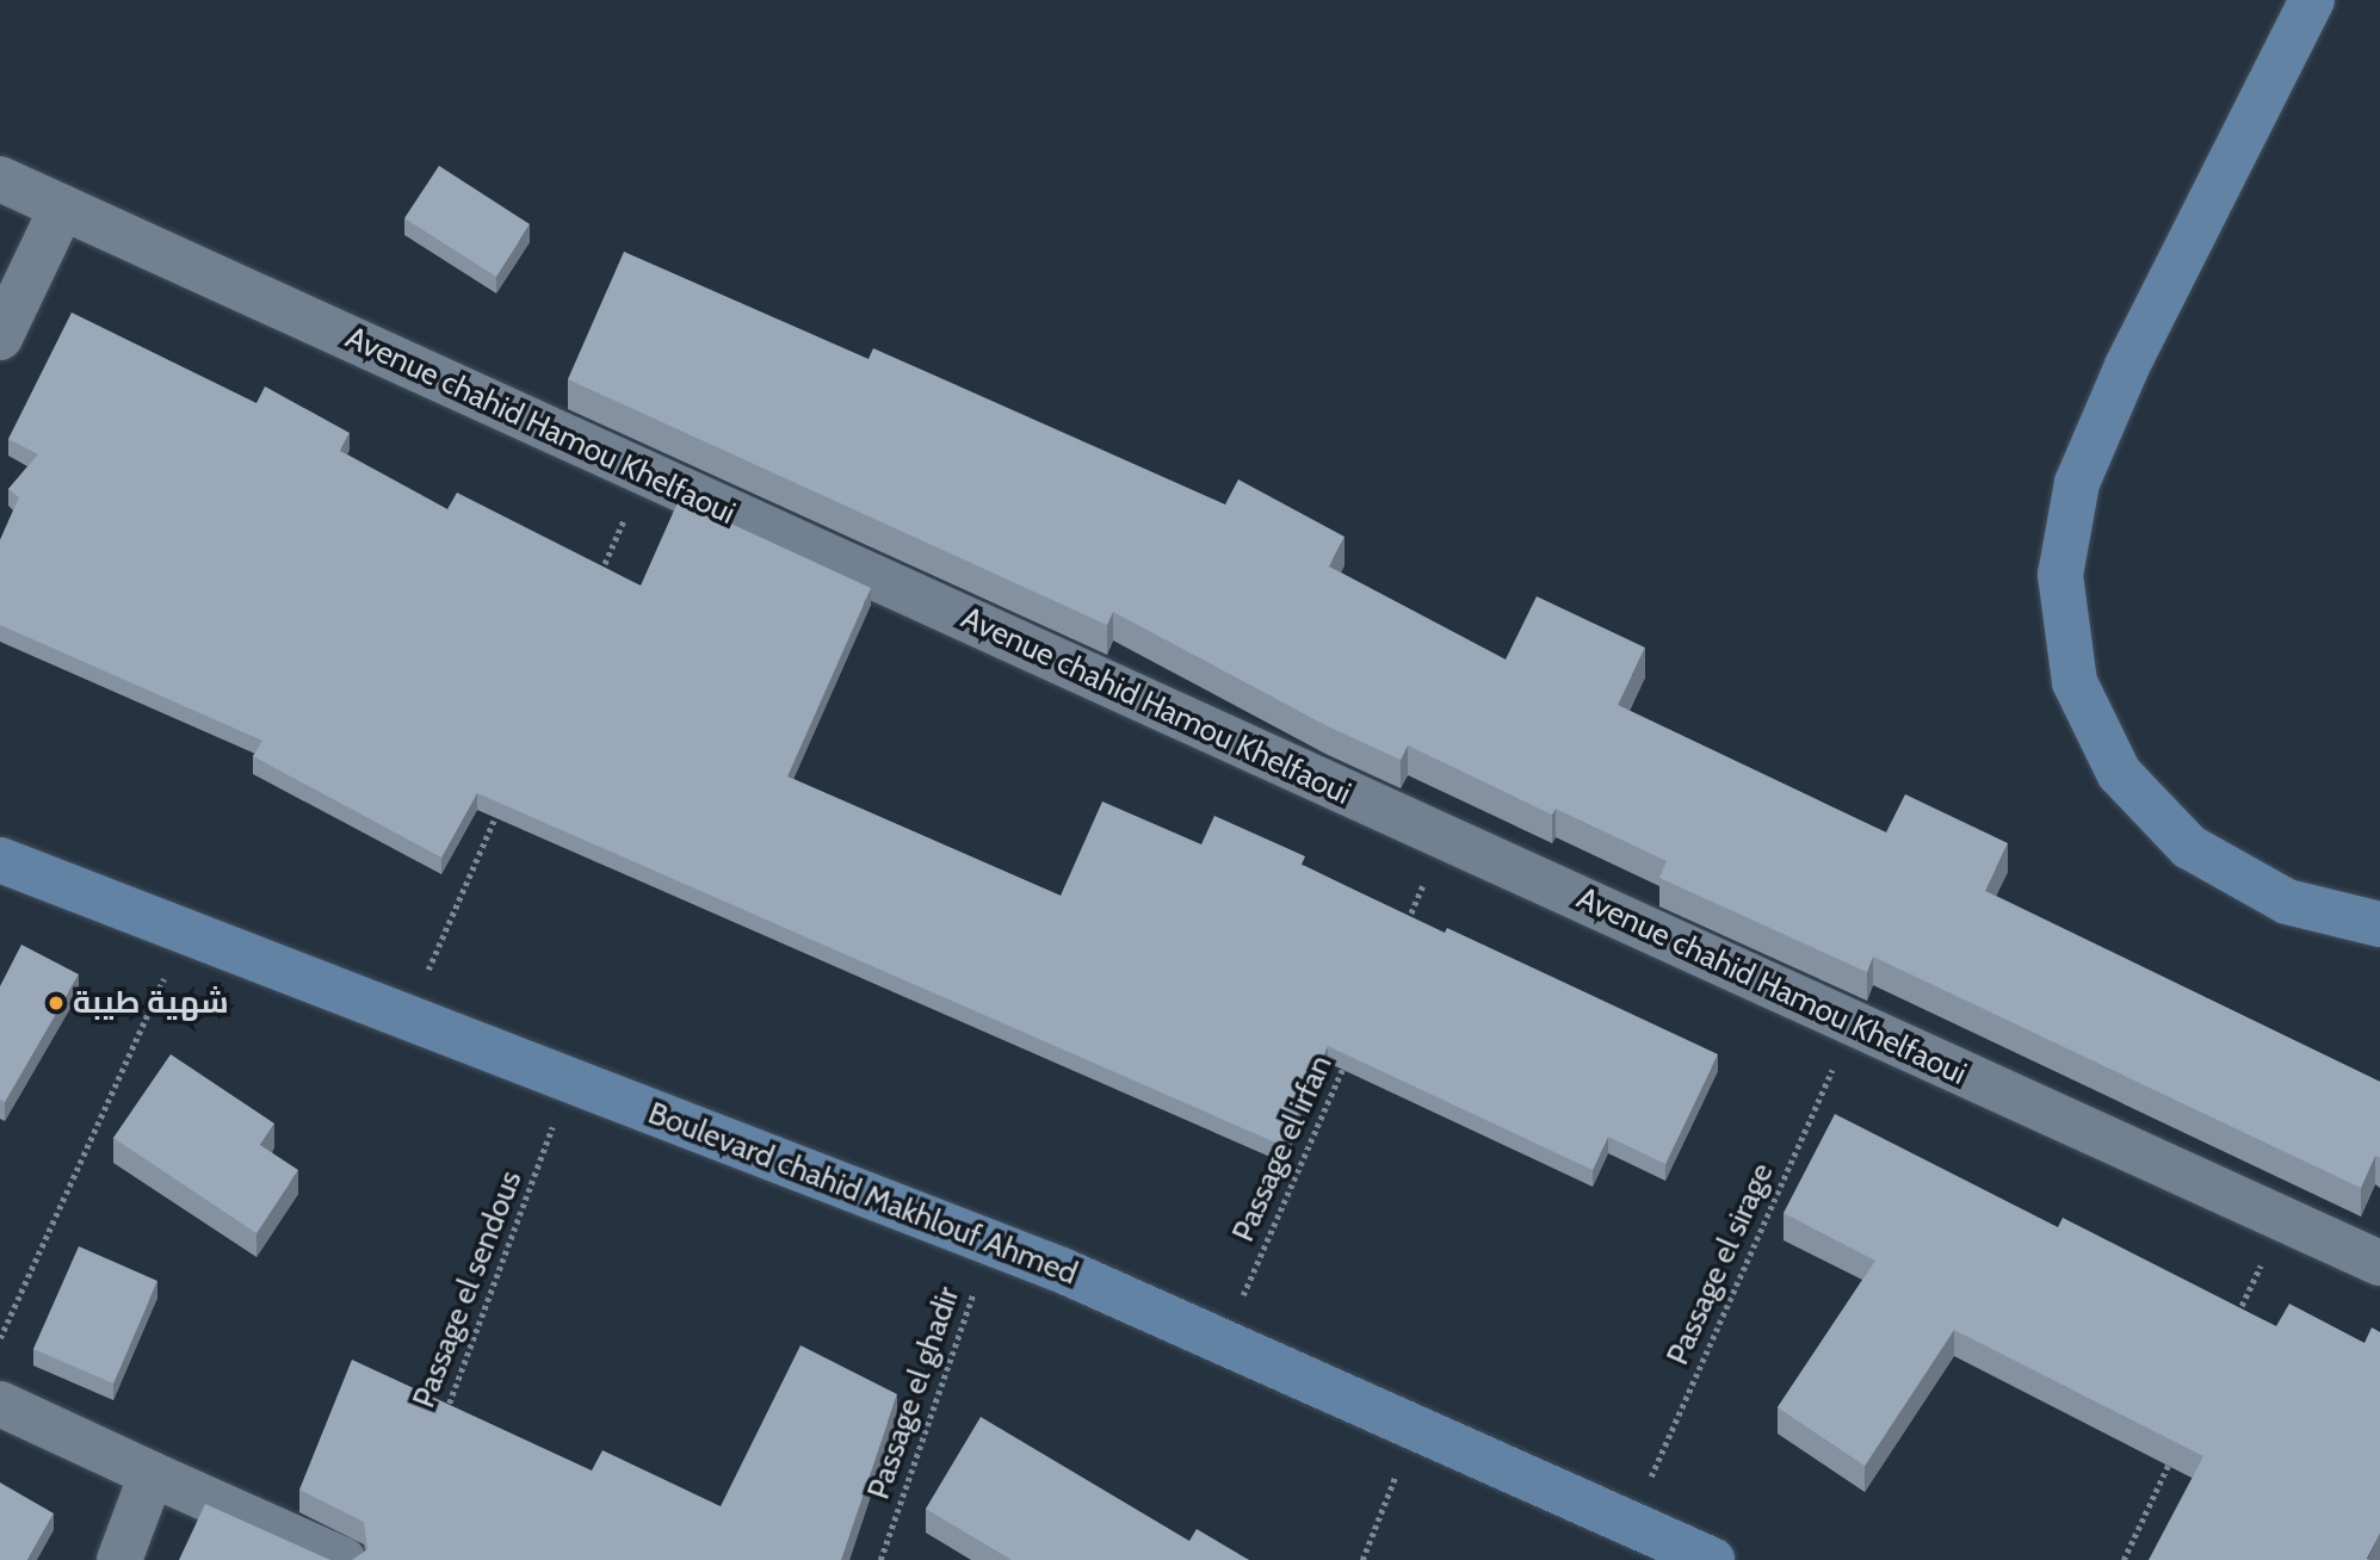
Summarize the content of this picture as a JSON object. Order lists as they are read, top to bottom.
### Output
{
  "streets": {
    "main road": ["Boulevard chahid Makhlouf Ahmed"],
    "street": ["Avenue chahid Hamou Khelfaoui"],
    "path": [
      "Passage el irfan",
      "Passage el sirage",
      "Passage el sendous",
      "Passage el ghadir"
    ]
  },
  "crossings": [
    ["Avenue chahid Hamou Khelfaoui", "Passage el sirage"],
    ["Passage el irfan", "Boulevard chahid Makhlouf Ahmed"],
    ["Boulevard chahid Makhlouf Ahmed", "Passage el sirage"],
    ["Boulevard chahid Makhlouf Ahmed", "Passage el sendous"],
    ["Boulevard chahid Makhlouf Ahmed", "Passage el ghadir"]
  ],
  "places": ["شهية طيبة"]
}
